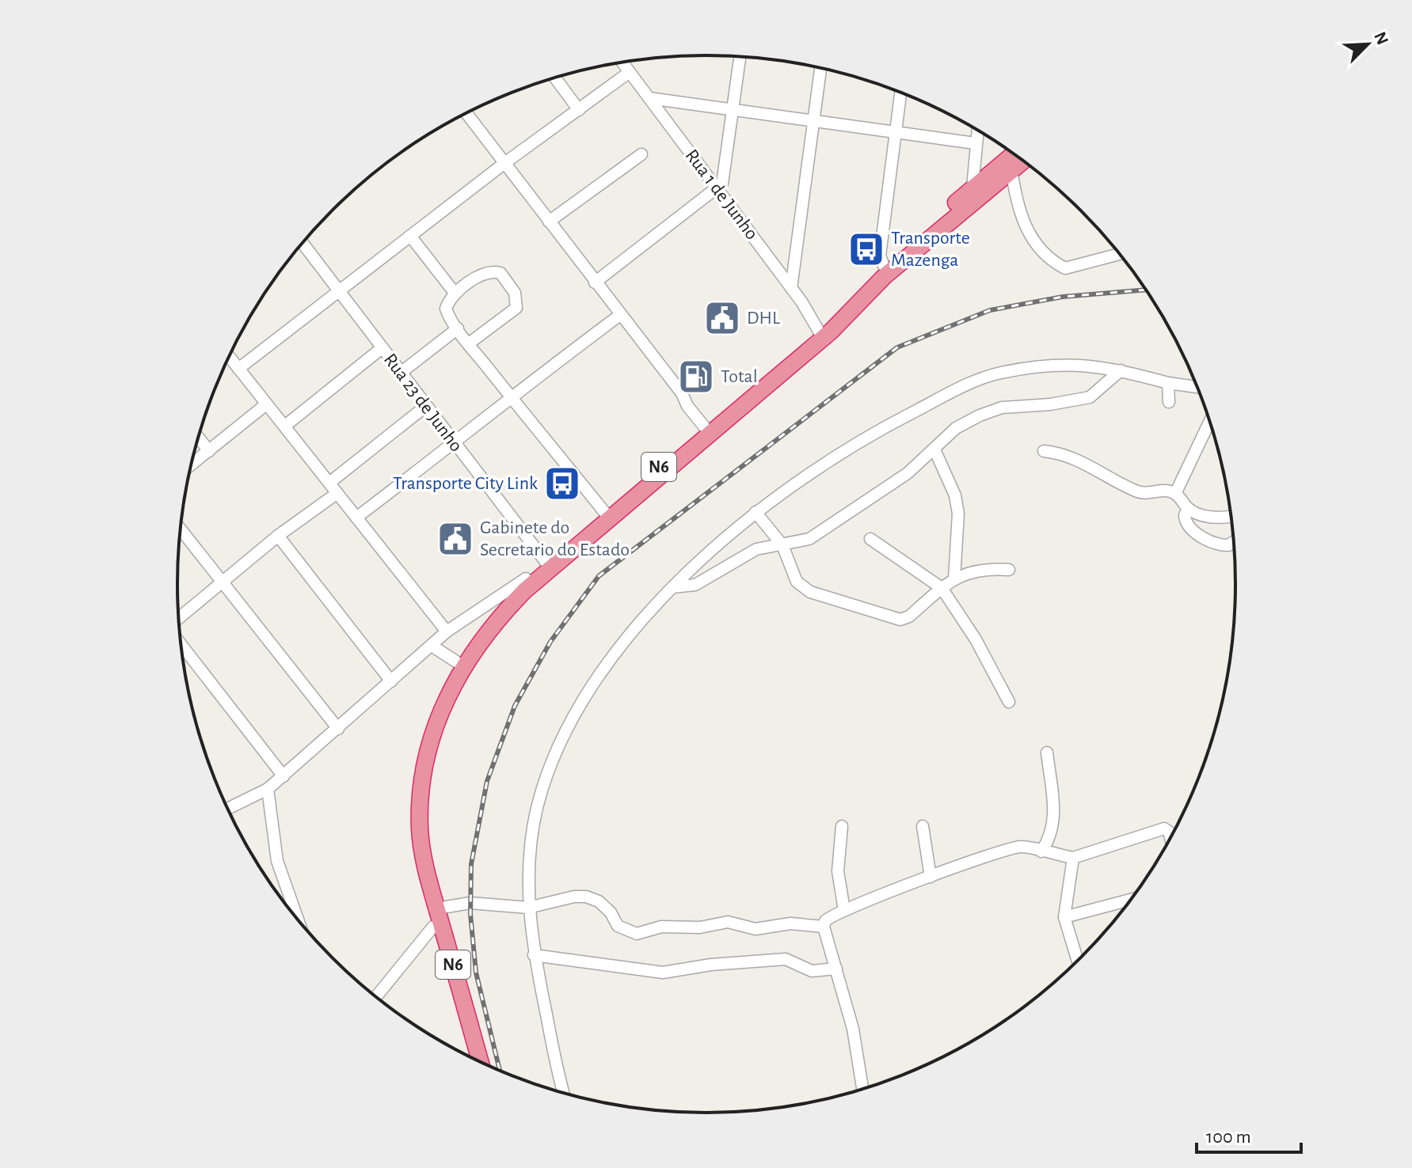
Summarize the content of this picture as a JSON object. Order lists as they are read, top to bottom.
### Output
{
  "streets": {
    "highway": ["N6"],
    "street": ["Rua 1 de Junho", "Rua 23 de Junho"]
  },
  "crossings": [
    ["Rua 1 de Junho", "N6"],
    ["Rua 23 de Junho", "N6"]
  ],
  "places": {
    "bus stop": ["Transporte Mazenga", "Transporte City Link"],
    "public building": ["DHL", "Gabinete do Secretario do Estado"],
    "fuel station": ["Total"]
  },
  "scale_bar": "100 m",
  "north": "top right"
}
